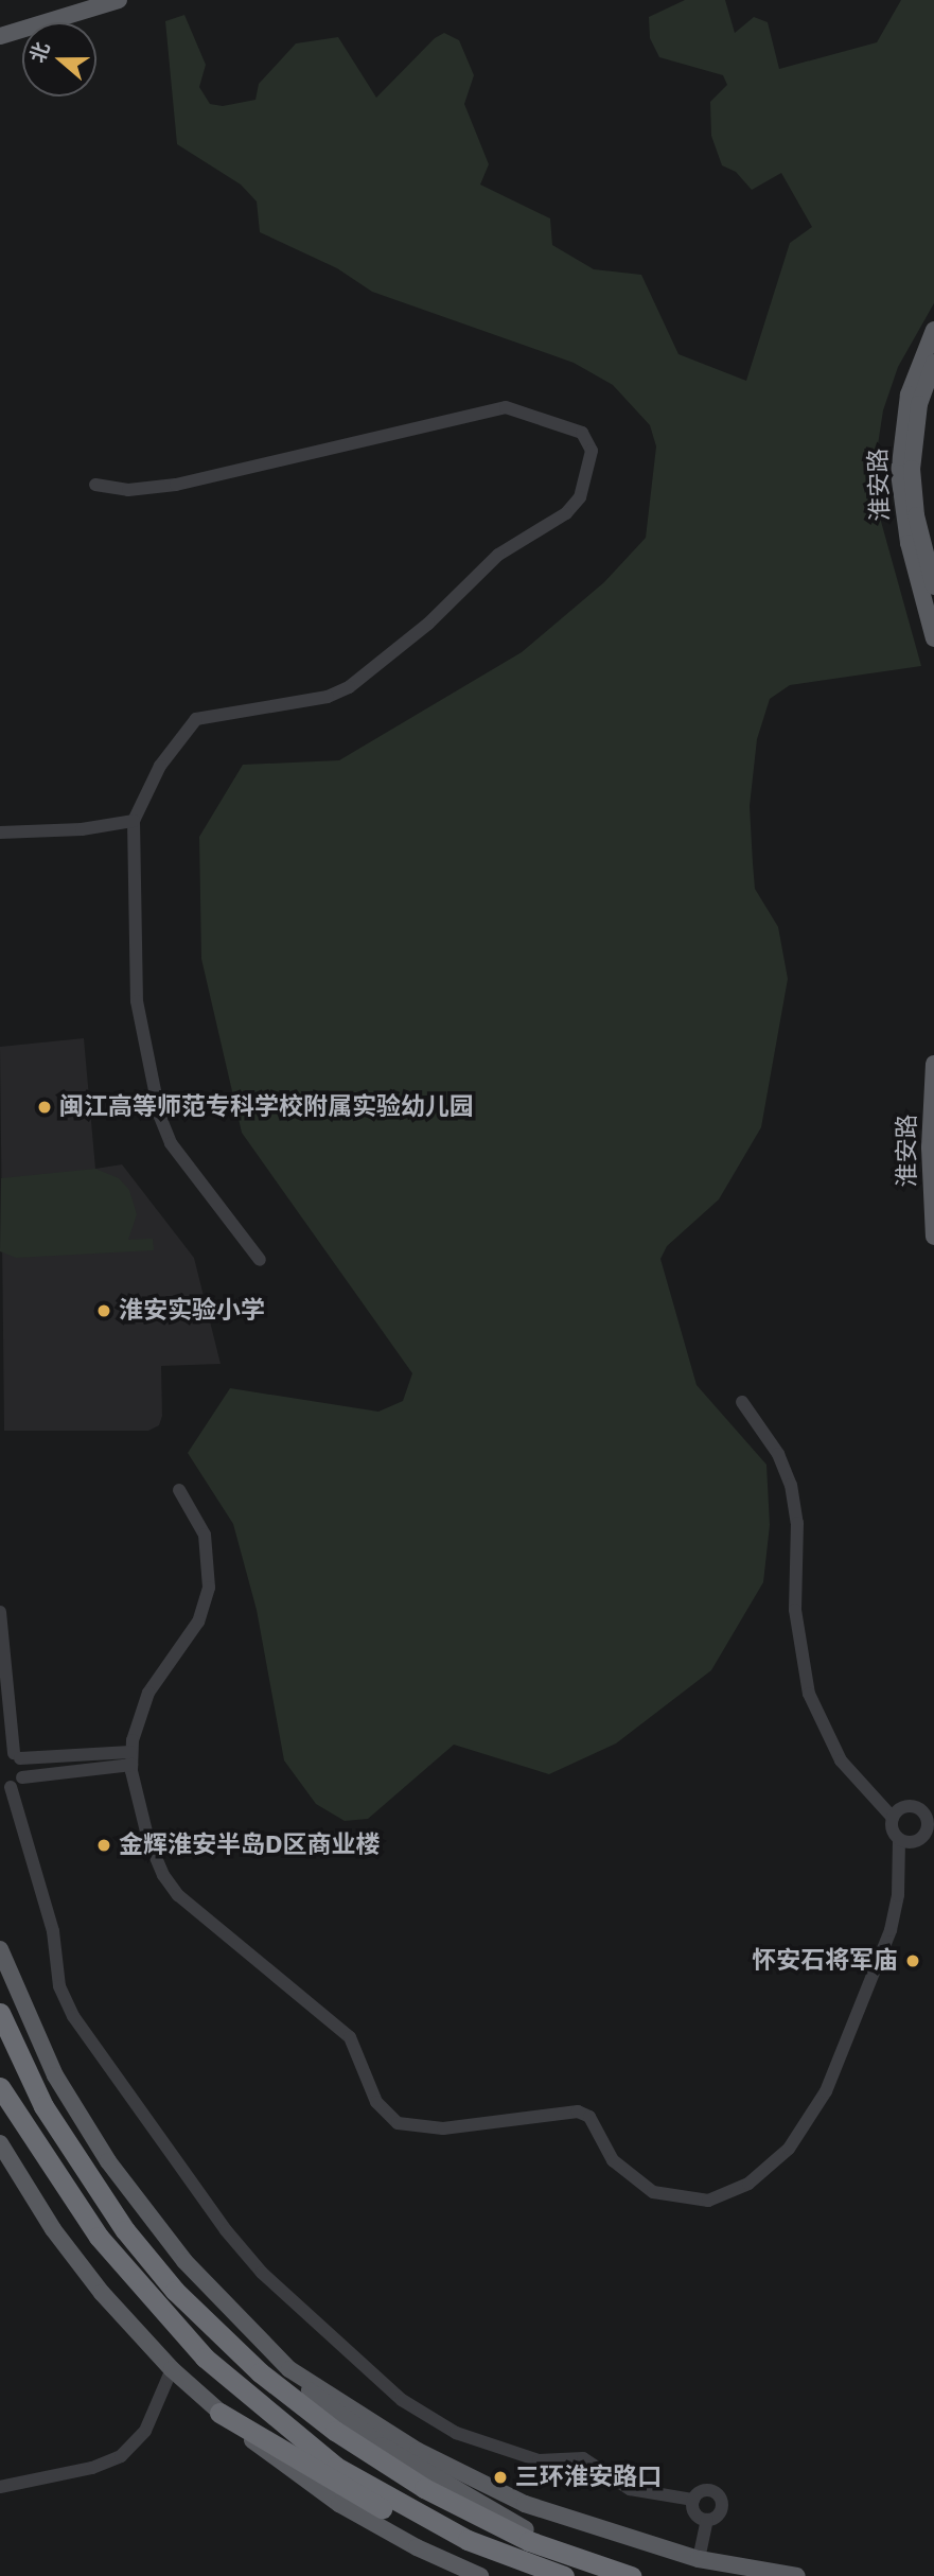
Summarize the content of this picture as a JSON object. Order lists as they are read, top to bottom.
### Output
{
  "streets": {
    "main road": ["淮安路"]
  },
  "places": [
    "闽江高等师范专科学校附属实验幼儿园",
    "淮安实验小学",
    "金辉淮安半岛D区商业楼",
    "怀安石将军庙",
    "三环淮安路口"
  ],
  "north": "left"
}
